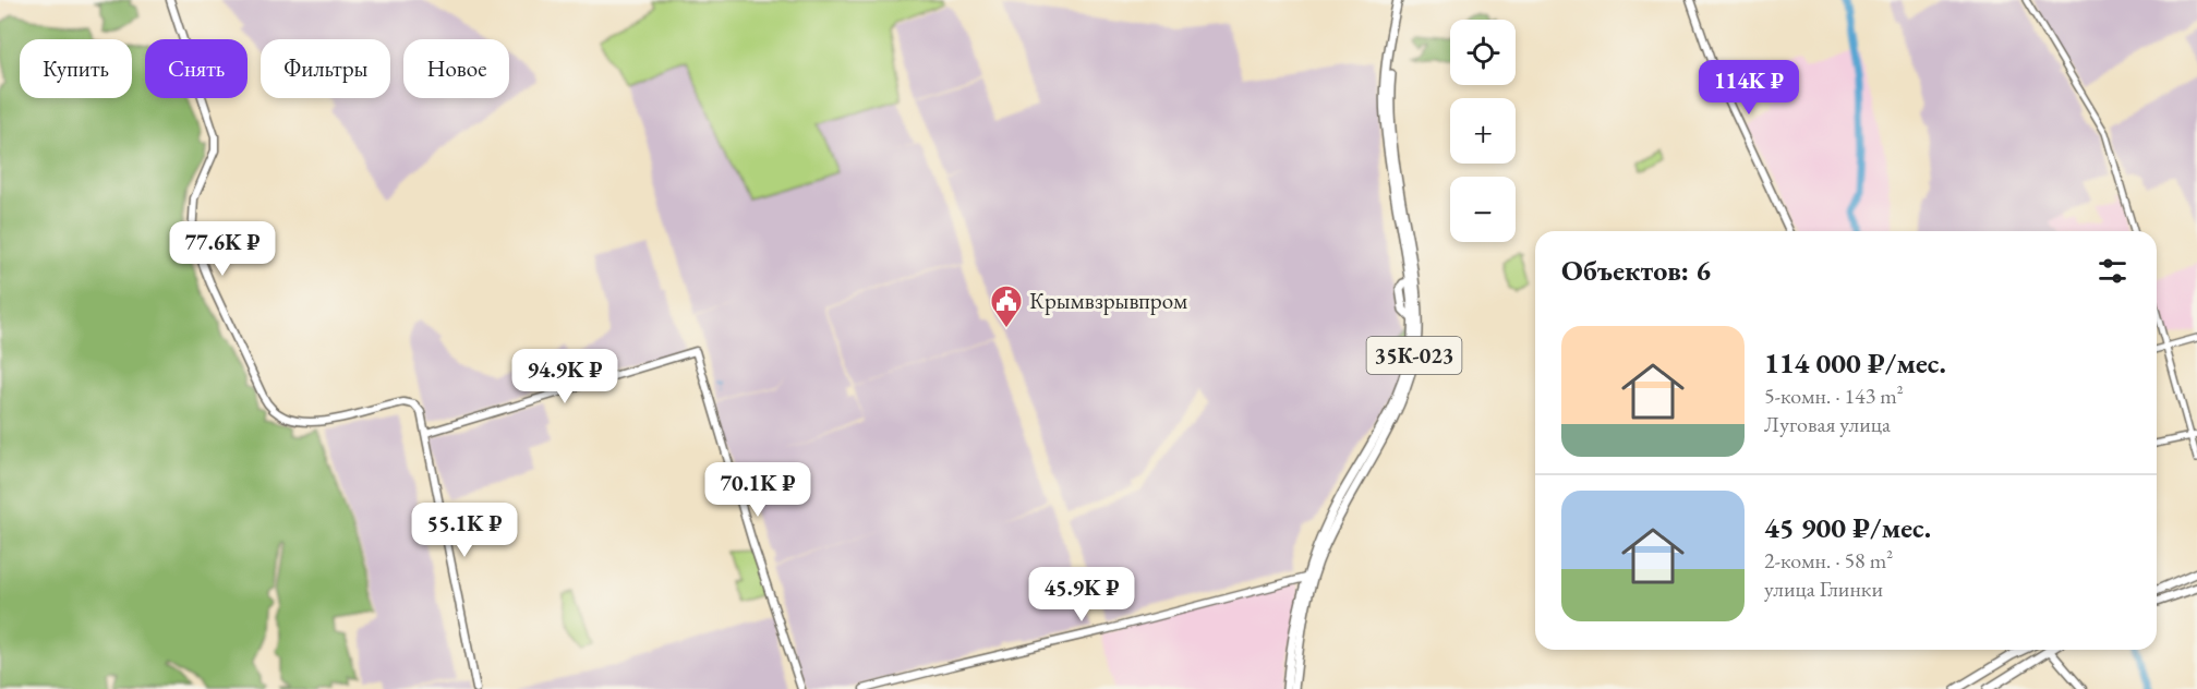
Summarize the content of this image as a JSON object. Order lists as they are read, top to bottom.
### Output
{
  "streets": {
    "main road": ["35К-023"]
  },
  "places": {
    "public building": ["Крымвзрывпром"]
  },
  "page": {
    "map_buttons": ["+", "−"],
    "chip": [
      "Купить",
      "Снять",
      "Фильтры",
      "Новое"
    ],
    "price": [
      "114K ₽",
      "77.6K ₽",
      "94.9K ₽",
      "70.1K ₽",
      "55.1K ₽",
      "45.9K ₽"
    ],
    "heading": "Объектов: 6",
    "list": [
      {
        "name": "114 000 ₽/мес.",
        "note": "5-комн. · 143 m² · Луговая улица"
      },
      {
        "name": "45 900 ₽/мес.",
        "note": "2-комн. · 58 m² · улица Глинки"
      }
    ]
  }
}
